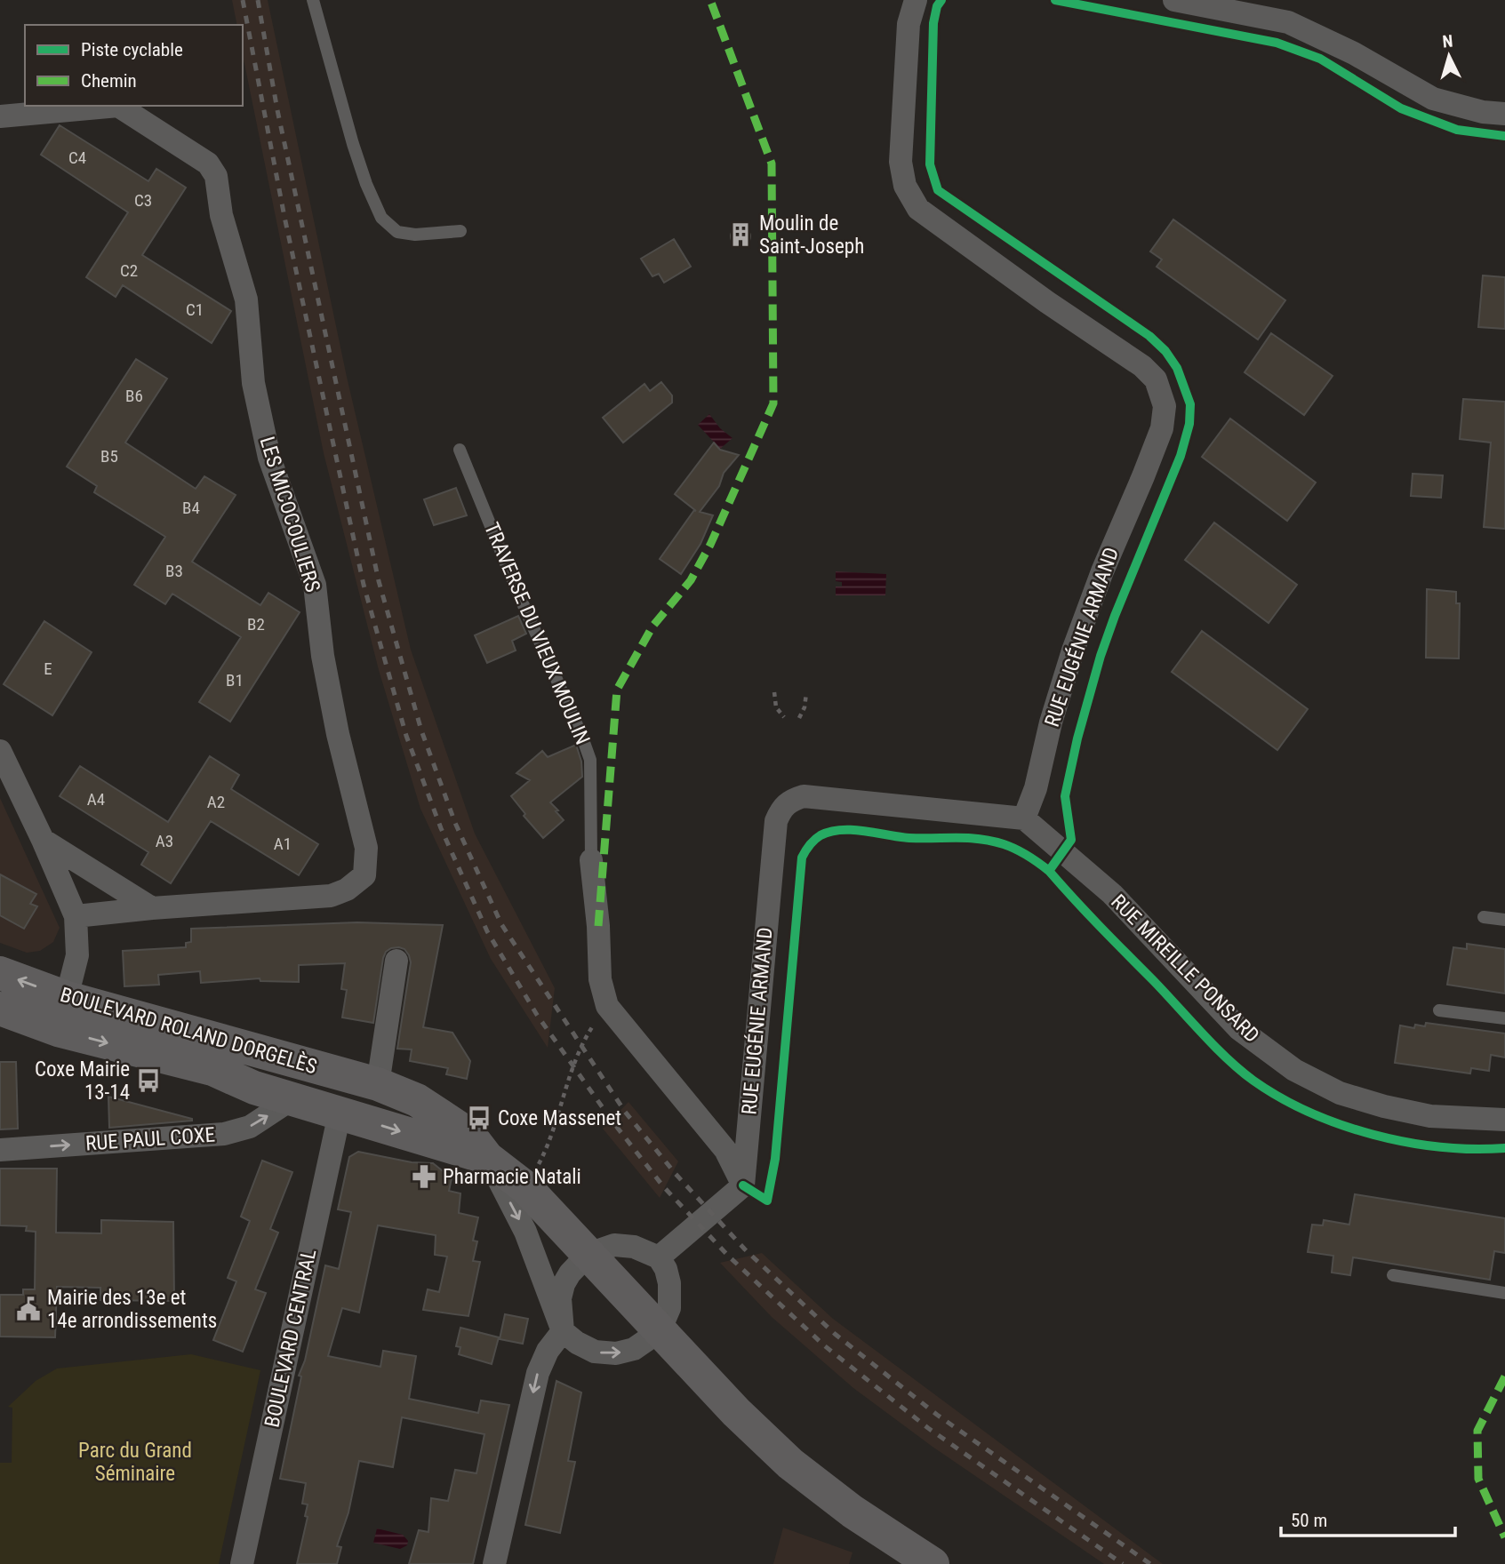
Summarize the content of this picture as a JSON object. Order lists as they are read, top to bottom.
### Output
{
  "streets": {
    "main road": ["BOULEVARD ROLAND DORGELÈS"],
    "street": [
      "LES MICOCOULIERS",
      "TRAVERSE DU VIEUX MOULIN",
      "RUE EUGÉNIE ARMAND",
      "RUE MIREILLE PONSARD",
      "RUE PAUL COXE",
      "BOULEVARD CENTRAL"
    ]
  },
  "crossings": [
    ["TRAVERSE DU VIEUX MOULIN", "RUE EUGÉNIE ARMAND"],
    ["RUE EUGÉNIE ARMAND", "RUE MIREILLE PONSARD"],
    ["BOULEVARD ROLAND DORGELÈS", "RUE PAUL COXE"],
    ["BOULEVARD ROLAND DORGELÈS", "BOULEVARD CENTRAL"]
  ],
  "one_way": ["RUE PAUL COXE"],
  "parks": ["Parc du Grand Séminaire"],
  "places": {
    "building": ["Moulin de Saint-Joseph"],
    "bus stop": ["Coxe Mairie 13-14", "Coxe Massenet"],
    "pharmacy": ["Pharmacie Natali"],
    "public building": ["Mairie des 13e et 14e arrondissements"]
  },
  "house_numbers": [
    "C4",
    "C3",
    "C2",
    "C1",
    "B6",
    "B5",
    "B4",
    "B3",
    "B2",
    "E",
    "B1",
    "A4",
    "A2",
    "A3",
    "A1"
  ],
  "legend": ["Piste cyclable", "Chemin"],
  "scale_bar": "50 m",
  "north": "top"
}
